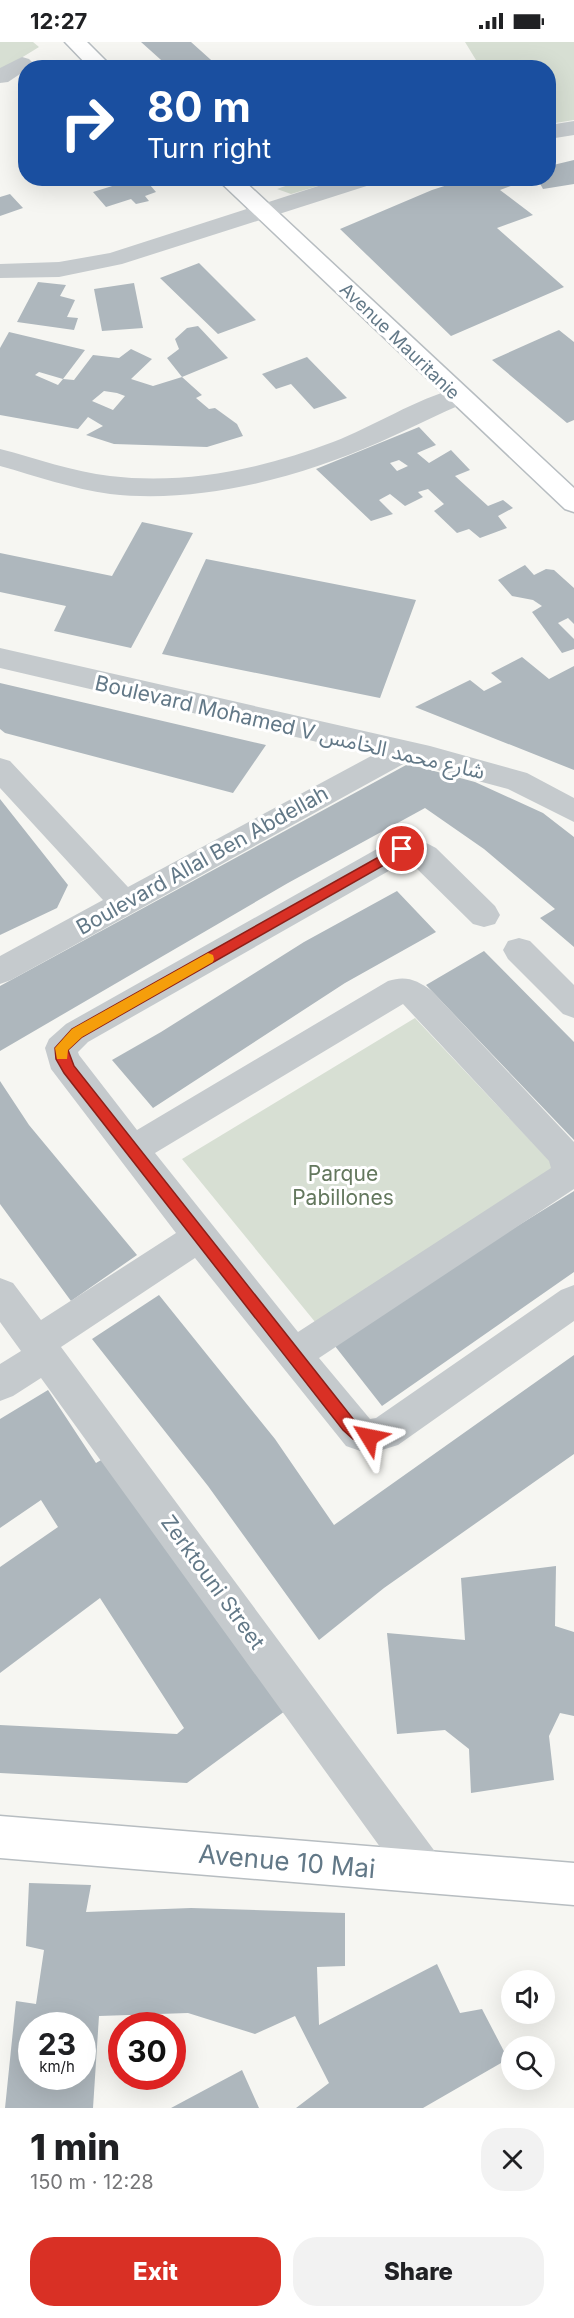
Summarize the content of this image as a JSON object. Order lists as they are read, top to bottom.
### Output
{
  "streets": {
    "street": [
      "Avenue Mauritanie",
      "Boulevard Mohamed V شارع محمد الخامس",
      "Boulevard Allal Ben Abdellah",
      "Zerktouni Street",
      "Avenue 10 Mai"
    ]
  },
  "crossings": [
    ["Boulevard Mohamed V شارع محمد الخامس", "Boulevard Allal Ben Abdellah"],
    ["Zerktouni Street", "Avenue 10 Mai"]
  ],
  "parks": ["Parque Pabillones"],
  "page": {
    "status": "12:27",
    "turn": ["80 m", "Turn right"],
    "speed": "23 km/h",
    "limit": "30",
    "heading": ["1 min", "150 m · 12:28"],
    "buttons": ["Exit", "Share"]
  }
}
